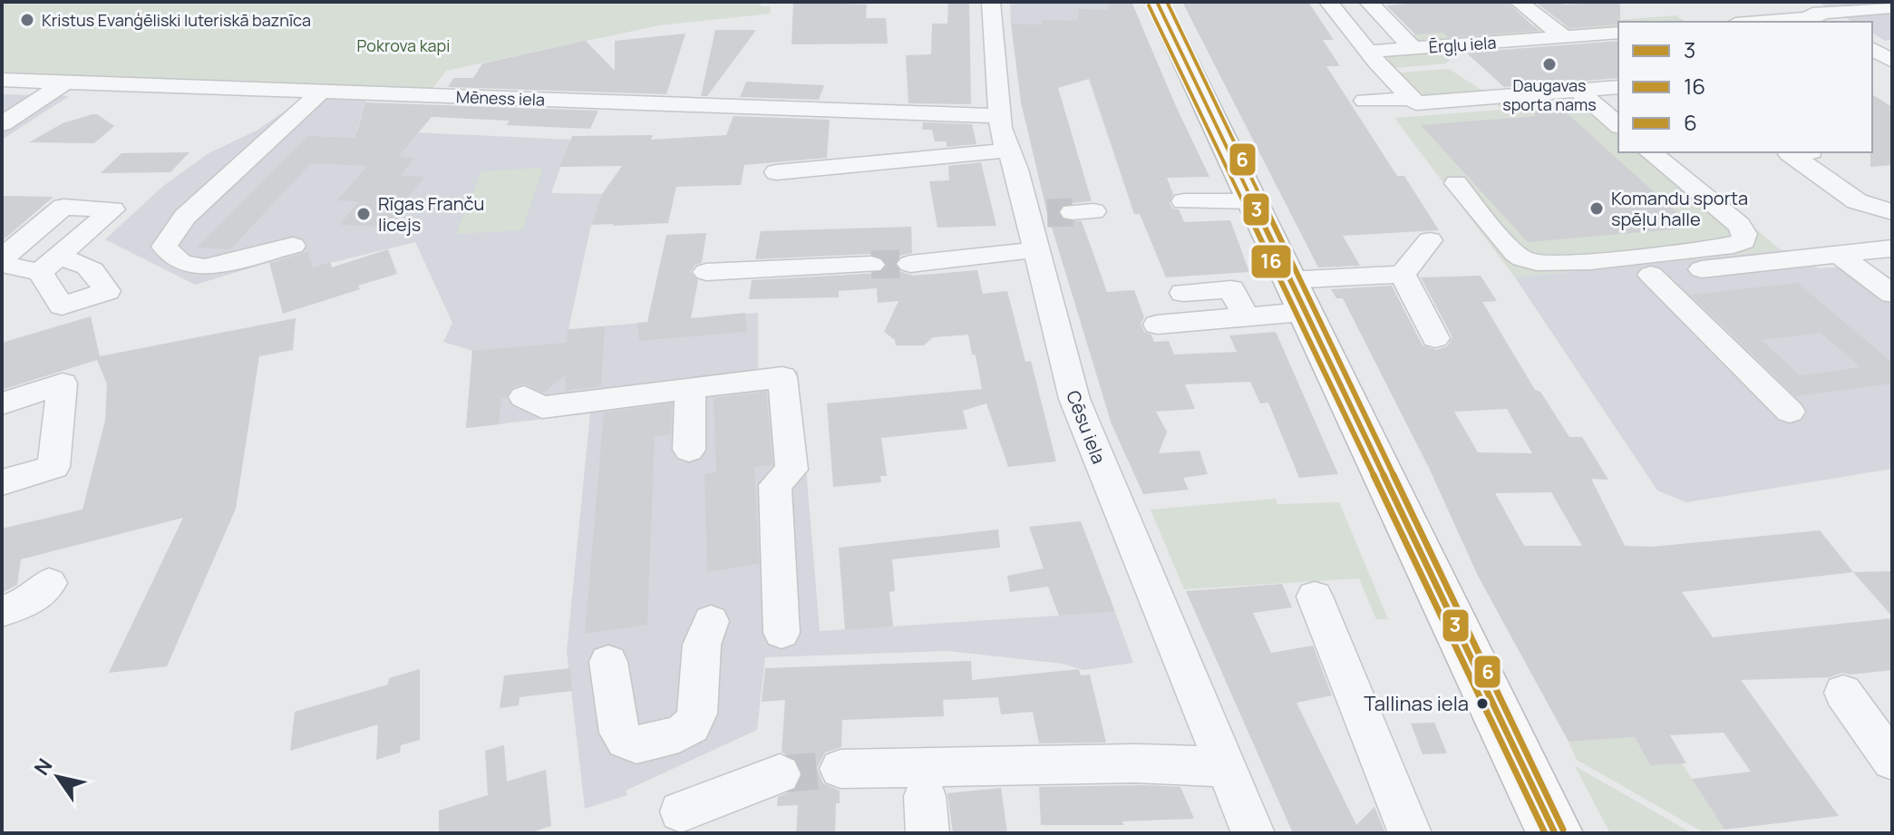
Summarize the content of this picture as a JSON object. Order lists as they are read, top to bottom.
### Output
{
  "streets": {
    "street": ["Ērgļu iela", "Mēness iela", "Cēsu iela"]
  },
  "crossings": [
    ["Mēness iela", "Cēsu iela"]
  ],
  "parks": ["Pokrova kapi"],
  "places": [
    "Kristus Evanģēliski luteriskā baznīca",
    "Daugavas sporta nams",
    "Komandu sporta spēļu halle",
    "Rīgas Franču licejs",
    "Tallinas iela"
  ],
  "lines": ["transit line 3", "transit line 6", "transit line 16"],
  "legend": ["3", "16", "6"],
  "north": "top left"
}
